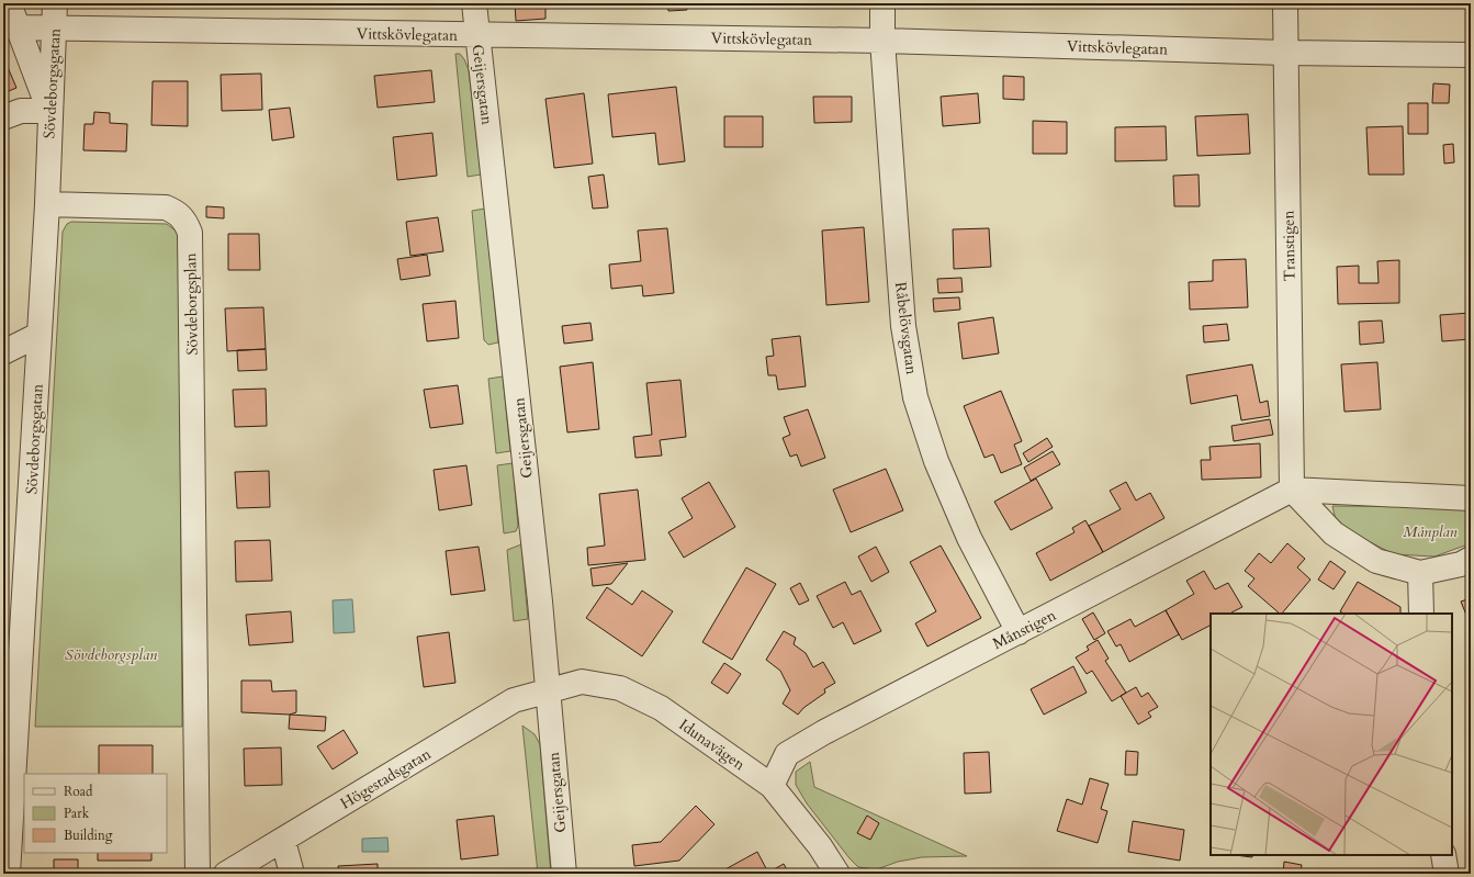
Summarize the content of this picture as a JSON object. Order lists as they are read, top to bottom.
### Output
{
  "streets": {
    "street": [
      "Vittskövlegatan",
      "Sövdeborgsgatan",
      "Geijersgatan",
      "Transtigen",
      "Sövdeborgsplan",
      "Råbelövsgatan",
      "Månstigen",
      "Idunavägen",
      "Högestadsgatan"
    ]
  },
  "crossings": [
    ["Vittskövlegatan", "Sövdeborgsgatan"],
    ["Vittskövlegatan", "Geijersgatan"],
    ["Vittskövlegatan", "Transtigen"],
    ["Vittskövlegatan", "Råbelövsgatan"],
    ["Sövdeborgsgatan", "Sövdeborgsplan"],
    ["Geijersgatan", "Idunavägen"],
    ["Geijersgatan", "Högestadsgatan"],
    ["Transtigen", "Månstigen"],
    ["Råbelövsgatan", "Månstigen"],
    ["Månstigen", "Idunavägen"],
    ["Idunavägen", "Högestadsgatan"]
  ],
  "parks": ["Månplan", "Sövdeborgsplan"],
  "legend": ["Road", "Park", "Building"]
}
